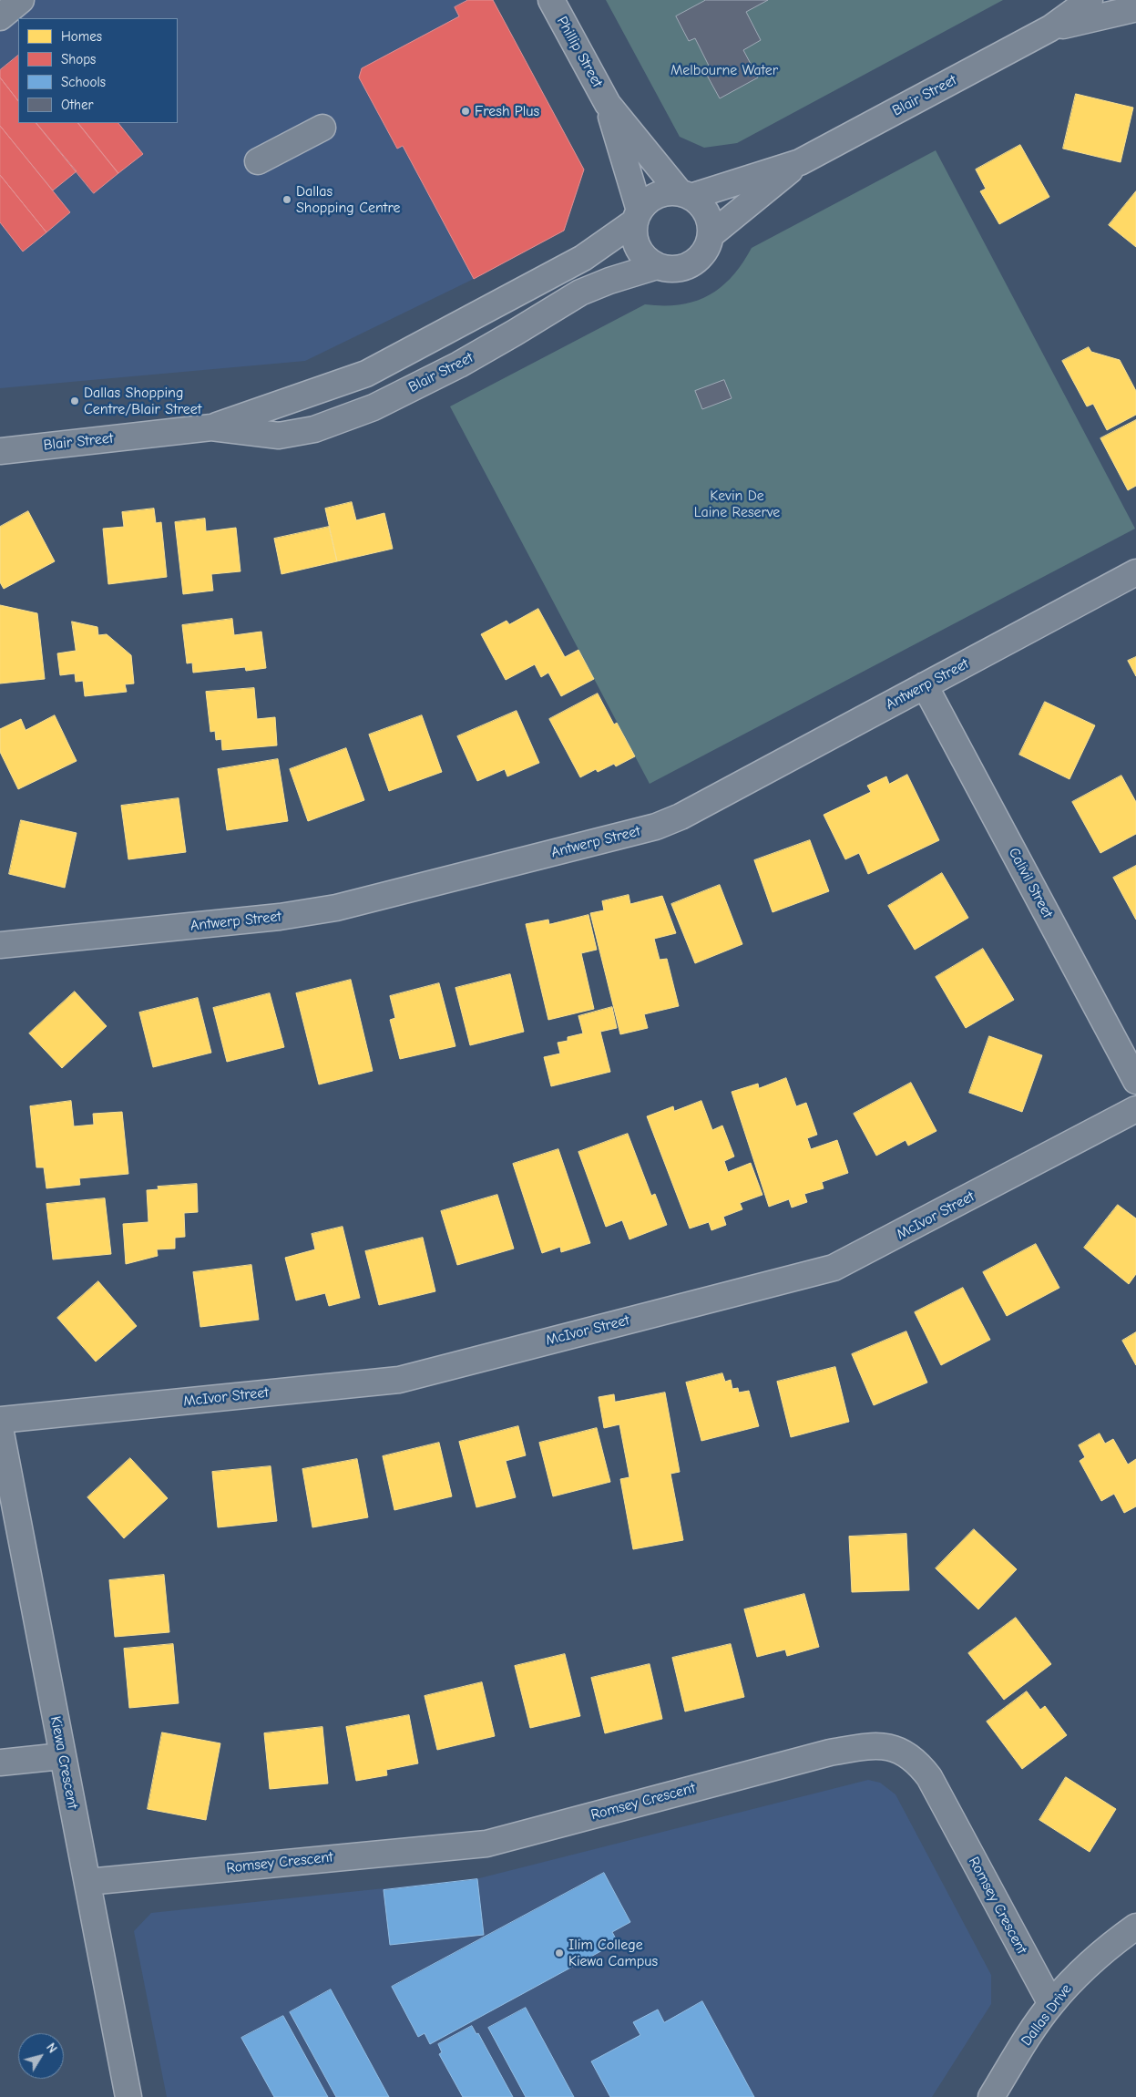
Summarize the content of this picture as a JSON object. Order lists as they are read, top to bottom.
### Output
{
  "streets": {
    "street": [
      "Phillip Street",
      "Blair Street",
      "Antwerp Street",
      "Calivil Street",
      "McIvor Street",
      "Kiewa Crescent",
      "Romsey Crescent",
      "Dallas Drive"
    ]
  },
  "crossings": [
    ["Phillip Street", "Blair Street"],
    ["Antwerp Street", "Calivil Street"],
    ["Kiewa Crescent", "Romsey Crescent"],
    ["Romsey Crescent", "Dallas Drive"]
  ],
  "parks": ["Melbourne Water", "Kevin De Laine Reserve"],
  "places": [
    "Fresh Plus",
    "Dallas Shopping Centre",
    "Dallas Shopping Centre/Blair Street",
    "Ilim College Kiewa Campus"
  ],
  "legend": [
    "Homes",
    "Shops",
    "Schools",
    "Other"
  ],
  "north": "top right"
}
